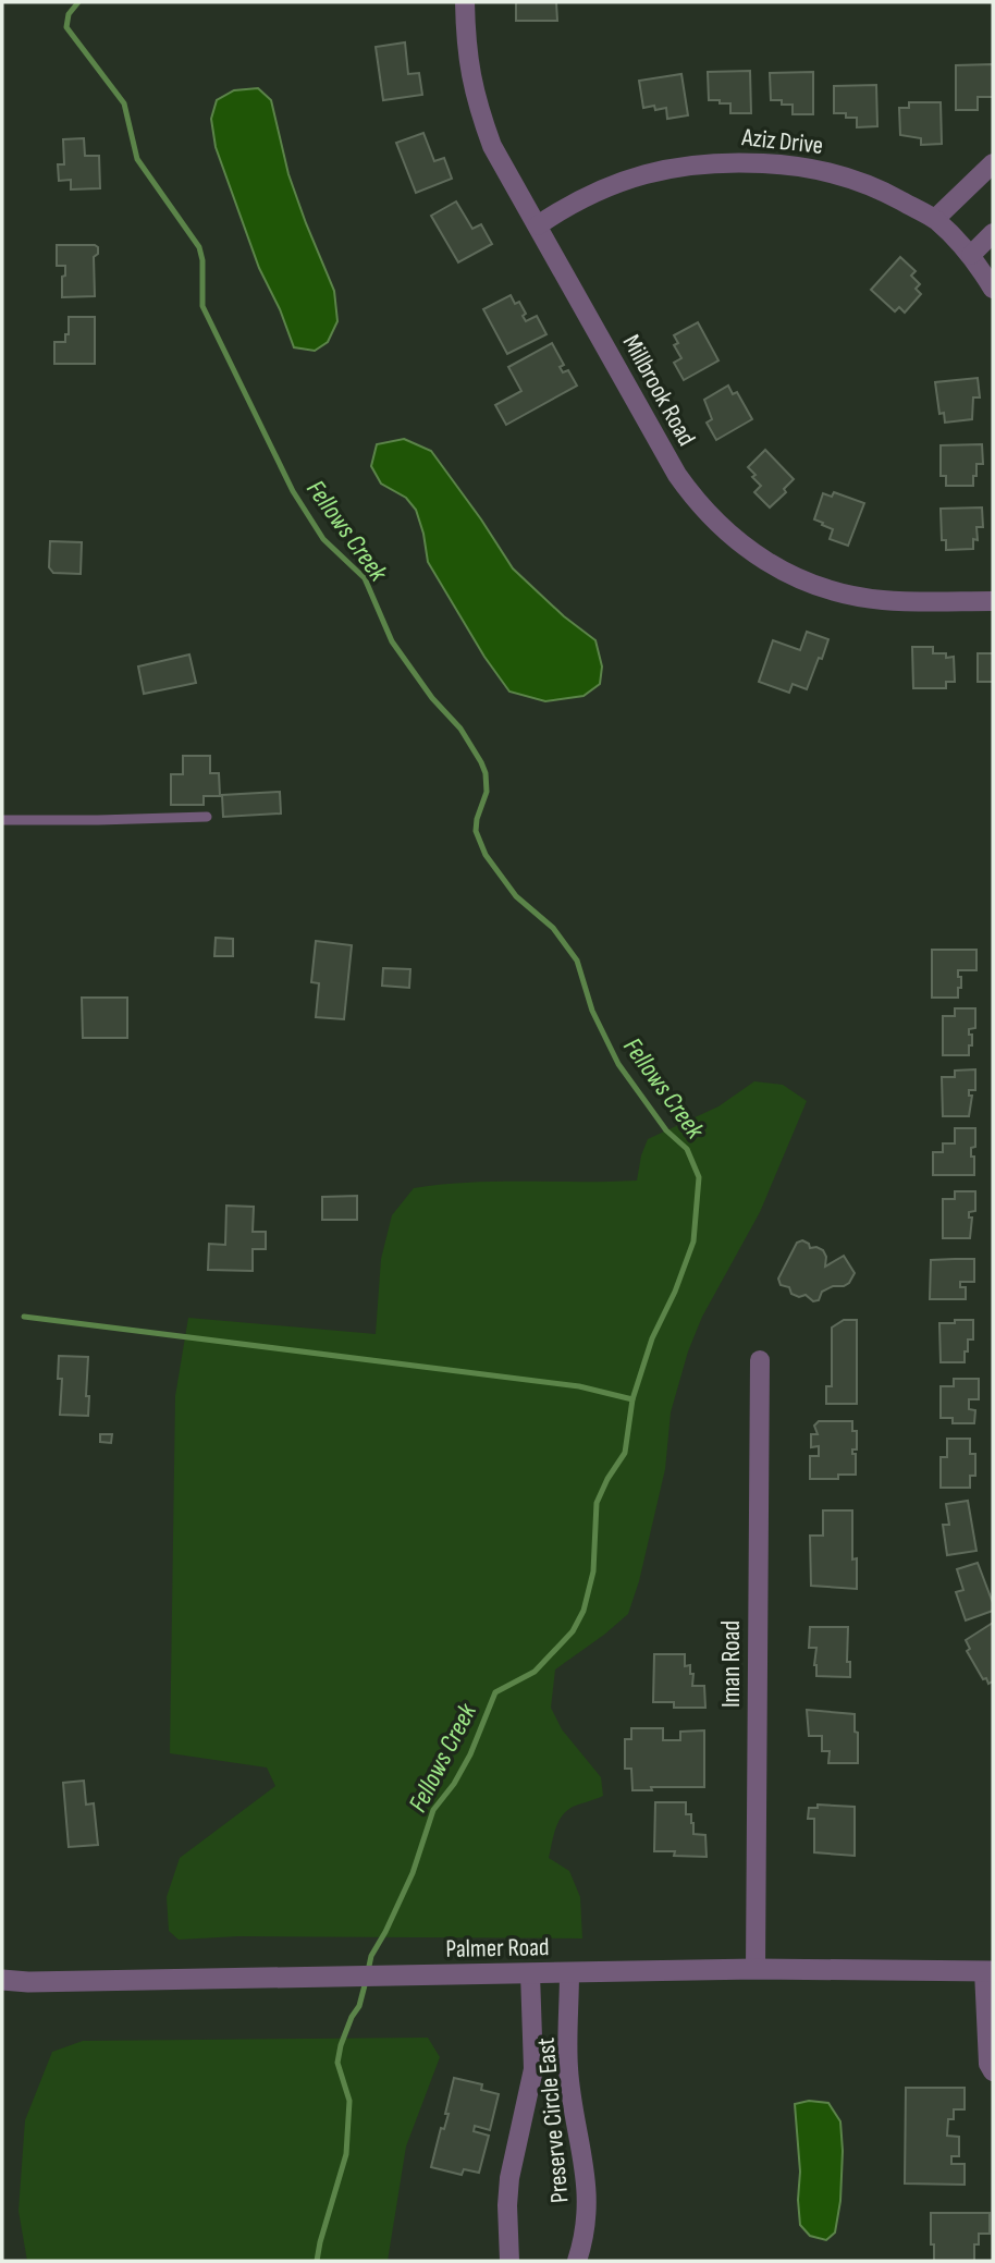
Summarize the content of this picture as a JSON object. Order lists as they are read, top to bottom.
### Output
{
  "streets": {
    "street": [
      "Aziz Drive",
      "Millbrook Road",
      "Iman Road",
      "Palmer Road",
      "Preserve Circle East"
    ]
  },
  "crossings": [
    ["Aziz Drive", "Millbrook Road"],
    ["Iman Road", "Palmer Road"],
    ["Palmer Road", "Preserve Circle East"]
  ],
  "water": ["Fellows Creek"]
}
